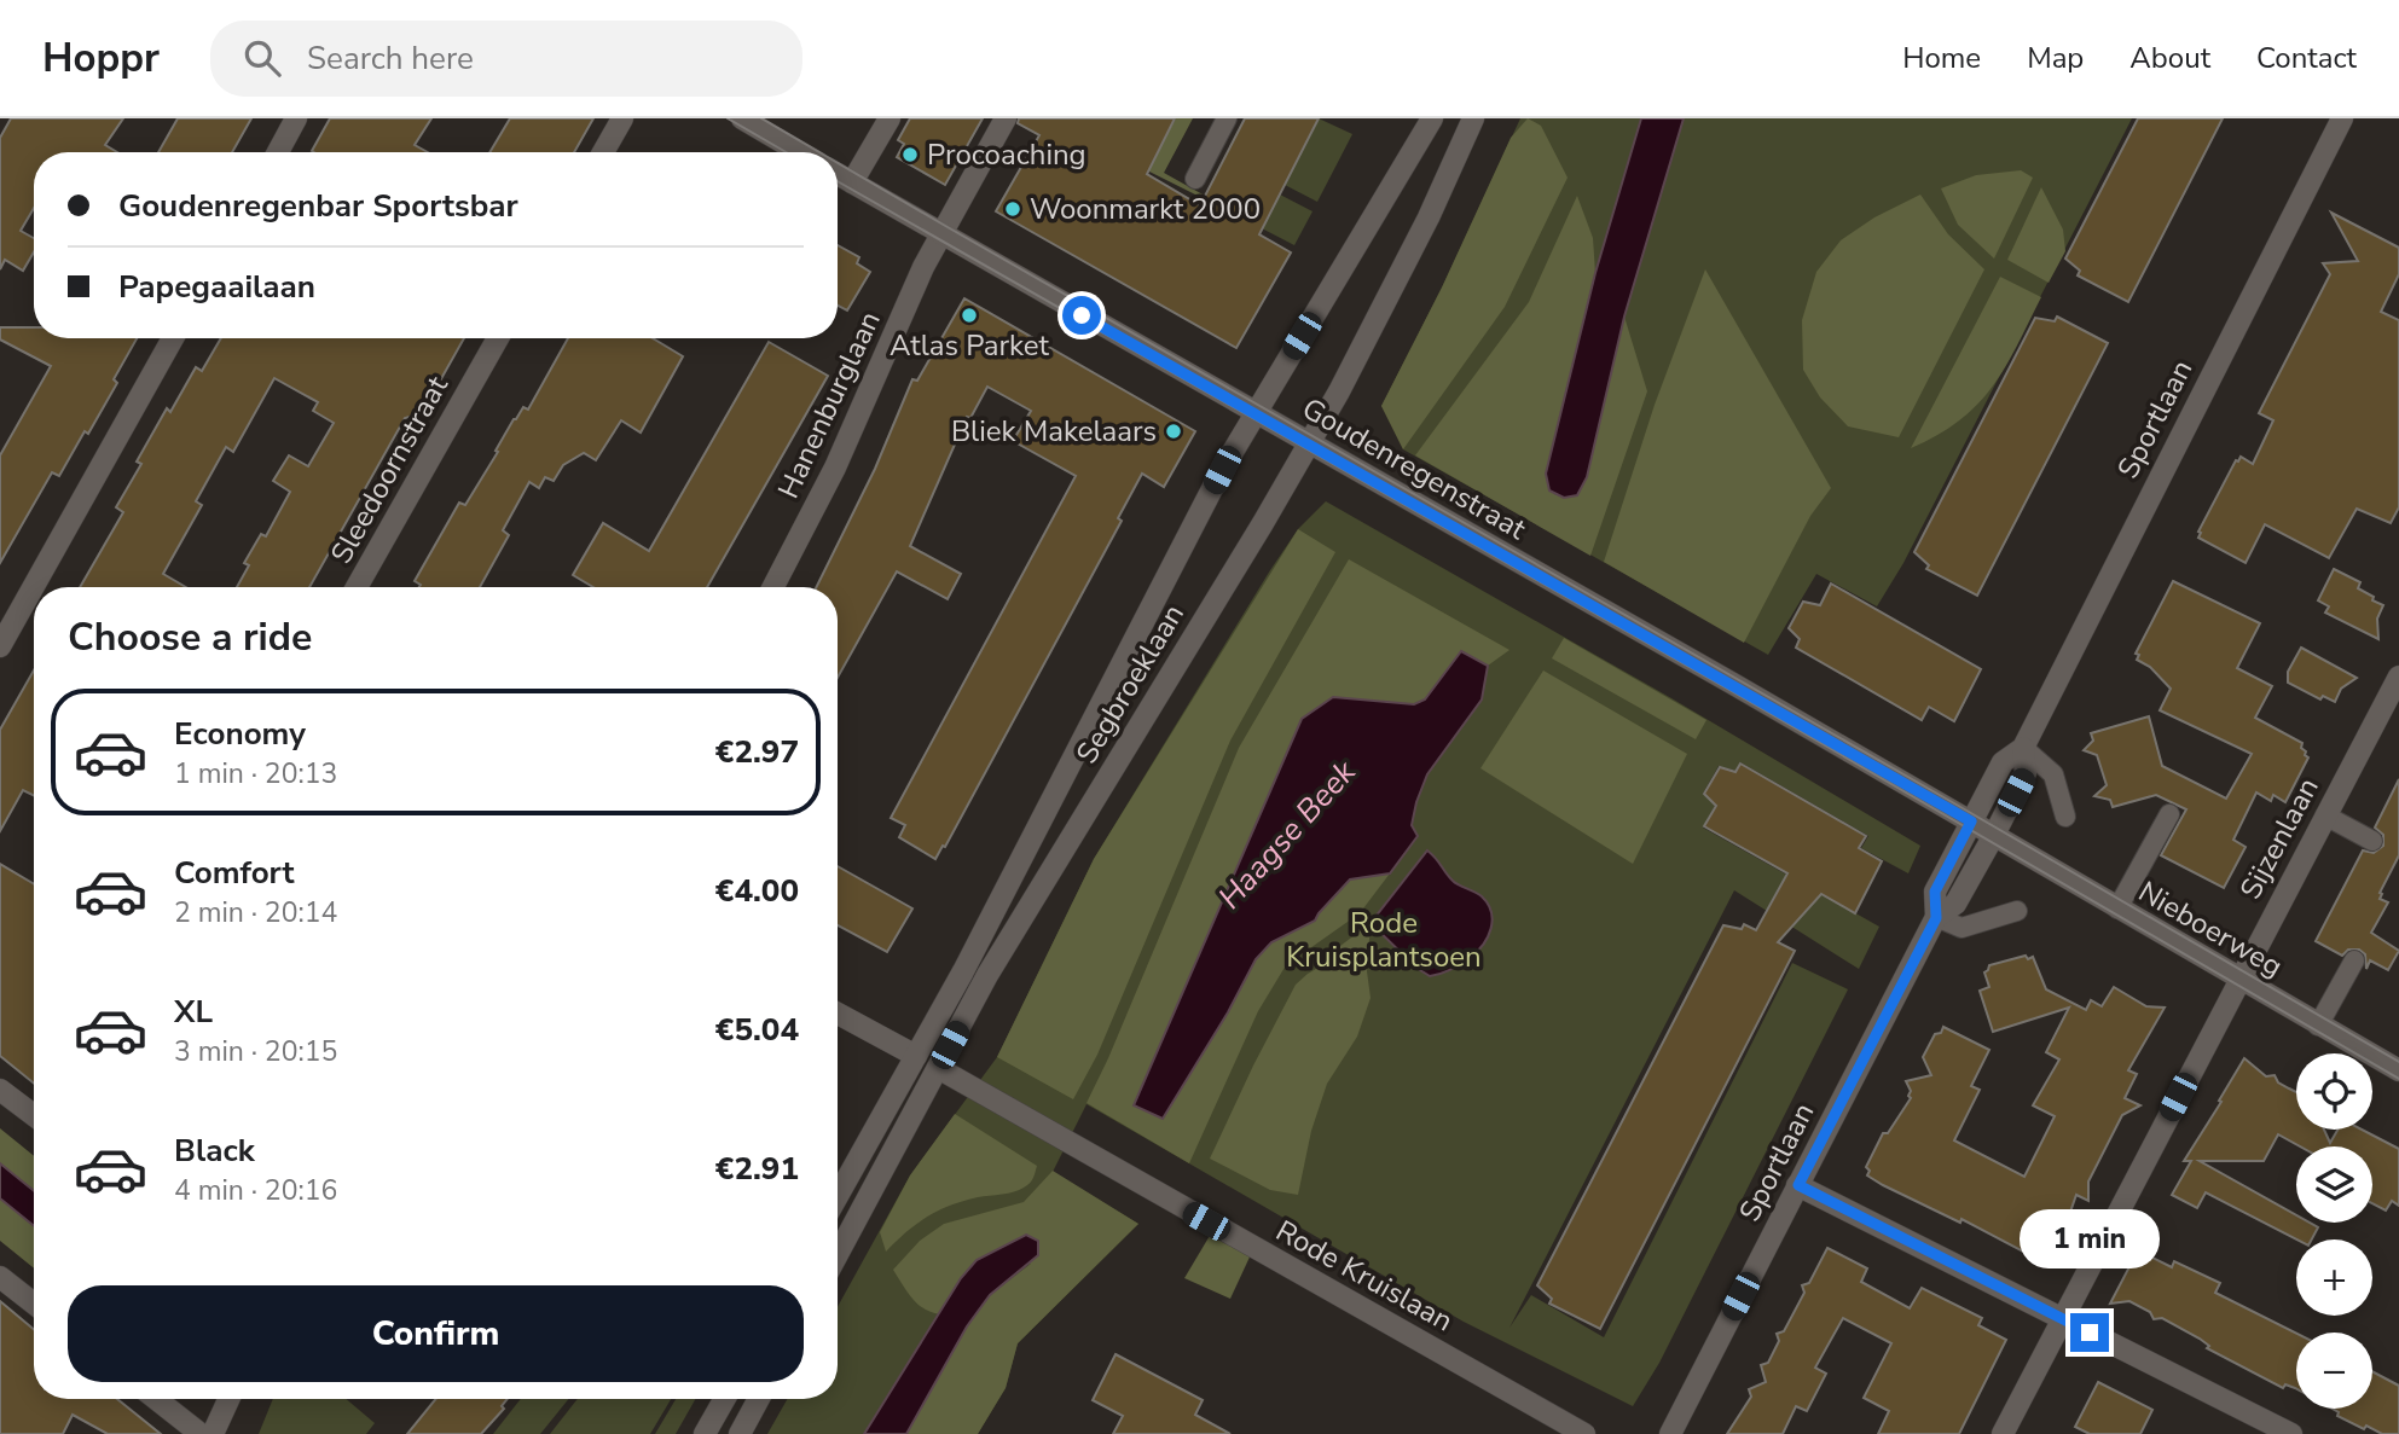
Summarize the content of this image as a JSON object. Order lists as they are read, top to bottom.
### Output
{
  "streets": {
    "street": [
      "Hanenburglaan",
      "Sportlaan",
      "Goudenregenstraat",
      "Sleedoornstraat",
      "Segbroeklaan",
      "Sijzenlaan",
      "Nieboerweg",
      "Rode Kruislaan"
    ]
  },
  "crossings": [
    ["Hanenburglaan", "Goudenregenstraat"],
    ["Sportlaan", "Goudenregenstraat"],
    ["Sportlaan", "Nieboerweg"],
    ["Goudenregenstraat", "Segbroeklaan"],
    ["Goudenregenstraat", "Nieboerweg"],
    ["Segbroeklaan", "Rode Kruislaan"],
    ["Sijzenlaan", "Nieboerweg"]
  ],
  "water": ["Haagse Beek"],
  "parks": ["Rode Kruisplantsoen"],
  "places": [
    "Procoaching",
    "Woonmarkt 2000",
    "Atlas Parket",
    "Bliek Makelaars"
  ],
  "page": {
    "header": "Hoppr",
    "search": "Search here",
    "nav": [
      "Home",
      "Map",
      "About",
      "Contact"
    ],
    "banner": ["Goudenregenbar Sportsbar", "Papegaailaan"],
    "heading": "Choose a ride",
    "list": [
      {
        "name": "Economy",
        "note": "1 min · 20:13",
        "value": "€2.97"
      },
      {
        "name": "Comfort",
        "note": "2 min · 20:14",
        "value": "€4.00"
      },
      {
        "name": "XL",
        "note": "3 min · 20:15",
        "value": "€5.04"
      },
      {
        "name": "Black",
        "note": "4 min · 20:16",
        "value": "€2.91"
      }
    ],
    "map_buttons": ["+", "−"],
    "bubble": "1 min",
    "buttons": "Confirm"
  }
}
